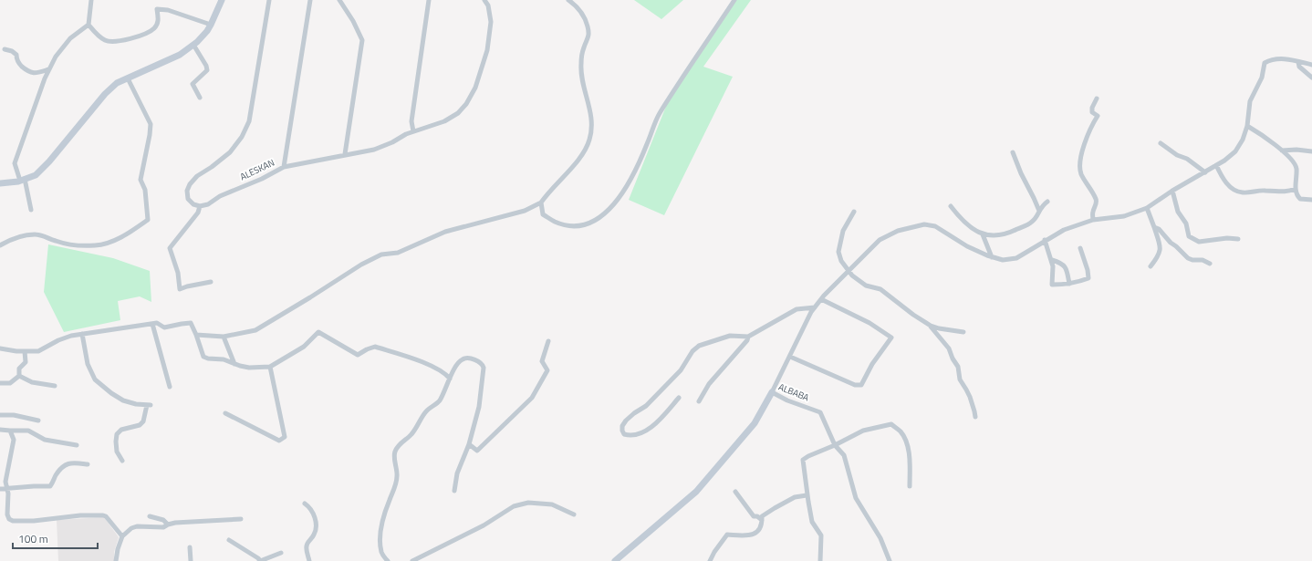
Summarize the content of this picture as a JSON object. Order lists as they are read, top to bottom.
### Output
{
  "streets": {
    "street": ["ALESKAN", "ALBABA"]
  },
  "scale_bar": "100 m"
}
